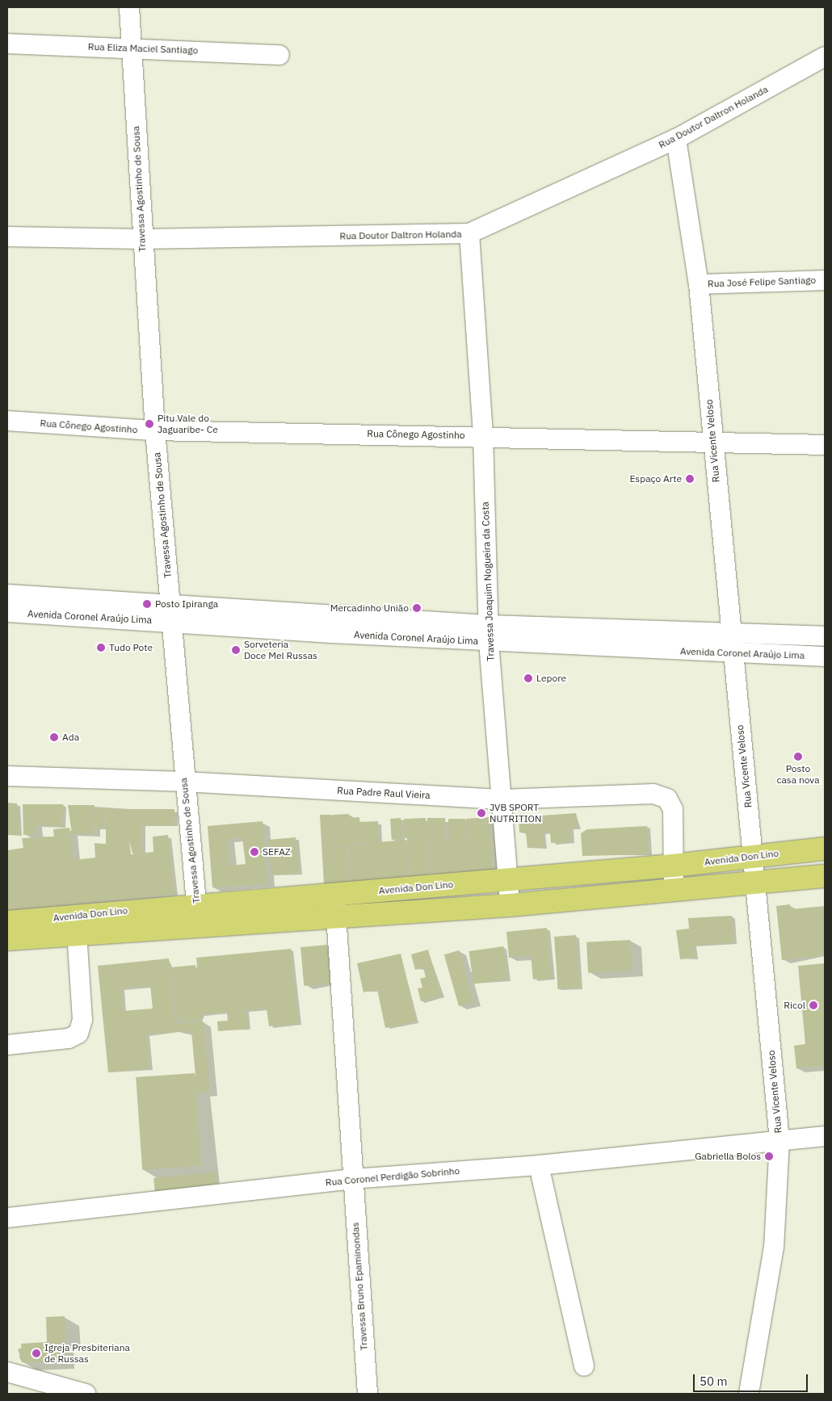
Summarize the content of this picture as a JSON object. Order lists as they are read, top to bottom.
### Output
{
  "streets": {
    "main road": ["Avenida Don Lino"],
    "street": [
      "Rua Eliza Maciel Santiago",
      "Rua Doutor Daltron Holanda",
      "Travessa Agostinho de Sousa",
      "Rua José Felipe Santiago",
      "Rua Cônego Agostinho",
      "Rua Vicente Veloso",
      "Travessa Joaquim Nogueira da Costa",
      "Avenida Coronel Araújo Lima",
      "Rua Padre Raul Vieira",
      "Rua Coronel Perdigão Sobrinho",
      "Travessa Bruno Epaminondas"
    ]
  },
  "crossings": [
    ["Rua Eliza Maciel Santiago", "Travessa Agostinho de Sousa"],
    ["Rua Doutor Daltron Holanda", "Travessa Agostinho de Sousa"],
    ["Rua Doutor Daltron Holanda", "Rua Vicente Veloso"],
    ["Rua Doutor Daltron Holanda", "Travessa Joaquim Nogueira da Costa"],
    ["Travessa Agostinho de Sousa", "Rua Cônego Agostinho"],
    ["Travessa Agostinho de Sousa", "Avenida Coronel Araújo Lima"],
    ["Travessa Agostinho de Sousa", "Rua Padre Raul Vieira"],
    ["Travessa Agostinho de Sousa", "Avenida Don Lino"],
    ["Rua José Felipe Santiago", "Rua Vicente Veloso"],
    ["Rua Cônego Agostinho", "Rua Vicente Veloso"],
    ["Rua Cônego Agostinho", "Travessa Joaquim Nogueira da Costa"],
    ["Rua Vicente Veloso", "Avenida Coronel Araújo Lima"],
    ["Rua Vicente Veloso", "Avenida Don Lino"],
    ["Rua Vicente Veloso", "Rua Coronel Perdigão Sobrinho"],
    ["Travessa Joaquim Nogueira da Costa", "Avenida Coronel Araújo Lima"],
    ["Travessa Joaquim Nogueira da Costa", "Rua Padre Raul Vieira"],
    ["Travessa Joaquim Nogueira da Costa", "Avenida Don Lino"],
    ["Rua Padre Raul Vieira", "Avenida Don Lino"],
    ["Avenida Don Lino", "Travessa Bruno Epaminondas"],
    ["Rua Coronel Perdigão Sobrinho", "Travessa Bruno Epaminondas"]
  ],
  "places": [
    "Pitu Vale do Jaguaribe- Ce",
    "Espaço Arte",
    "Posto Ipiranga",
    "Mercadinho União",
    "Tudo Pote",
    "Sorveteria Doce Mel Russas",
    "Lepore",
    "Ada",
    "Posto casa nova",
    "JVB SPORT NUTRITION",
    "SEFAZ",
    "Ricol",
    "Gabriella Bolos",
    "Igreja Presbiteriana de Russas"
  ],
  "scale_bar": "50 m"
}
